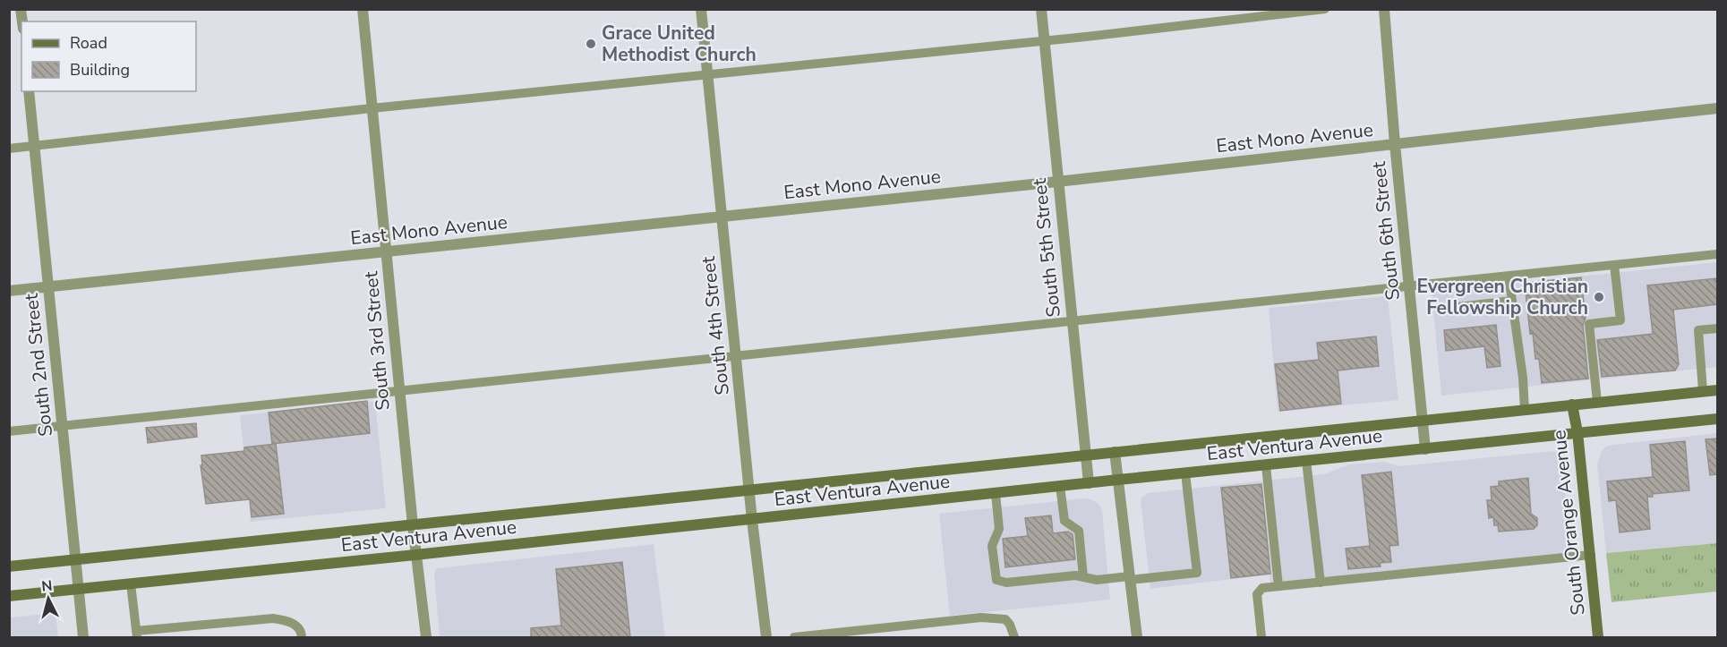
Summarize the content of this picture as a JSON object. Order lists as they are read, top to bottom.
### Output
{
  "streets": {
    "main road": ["East Ventura Avenue", "South Orange Avenue"],
    "street": [
      "East Mono Avenue",
      "South 6th Street",
      "South 5th Street",
      "South 4th Street",
      "South 3rd Street",
      "South 2nd Street"
    ]
  },
  "crossings": [
    ["East Mono Avenue", "South 6th Street"],
    ["East Mono Avenue", "South 5th Street"],
    ["East Mono Avenue", "South 4th Street"],
    ["East Mono Avenue", "South 3rd Street"],
    ["East Mono Avenue", "South 2nd Street"],
    ["South 6th Street", "East Ventura Avenue"],
    ["South 5th Street", "East Ventura Avenue"],
    ["South 4th Street", "East Ventura Avenue"],
    ["South 3rd Street", "East Ventura Avenue"],
    ["South 2nd Street", "East Ventura Avenue"],
    ["East Ventura Avenue", "South Orange Avenue"]
  ],
  "places": ["Grace United Methodist Church", "Evergreen Christian Fellowship Church"],
  "legend": ["Road", "Building"],
  "north": "top"
}
